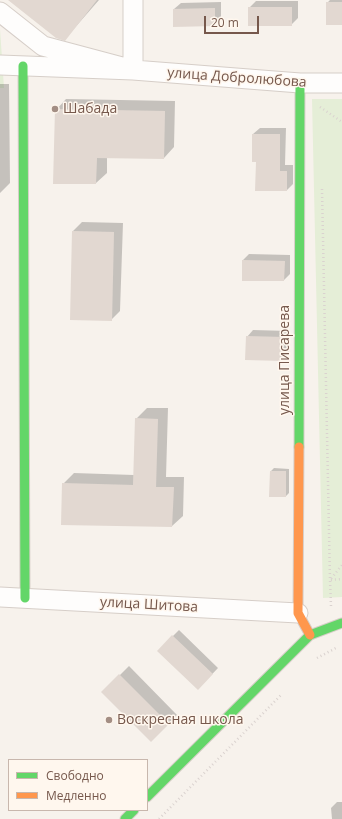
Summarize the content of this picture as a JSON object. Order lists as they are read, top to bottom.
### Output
{
  "streets": {
    "street": ["улица Добролюбова", "улица Писарева", "улица Шитова"]
  },
  "crossings": [
    ["улица Добролюбова", "улица Писарева"],
    ["улица Писарева", "улица Шитова"]
  ],
  "places": ["Шабада", "Воскресная школа"],
  "legend": ["Свободно", "Медленно"],
  "scale_bar": "20 m"
}
